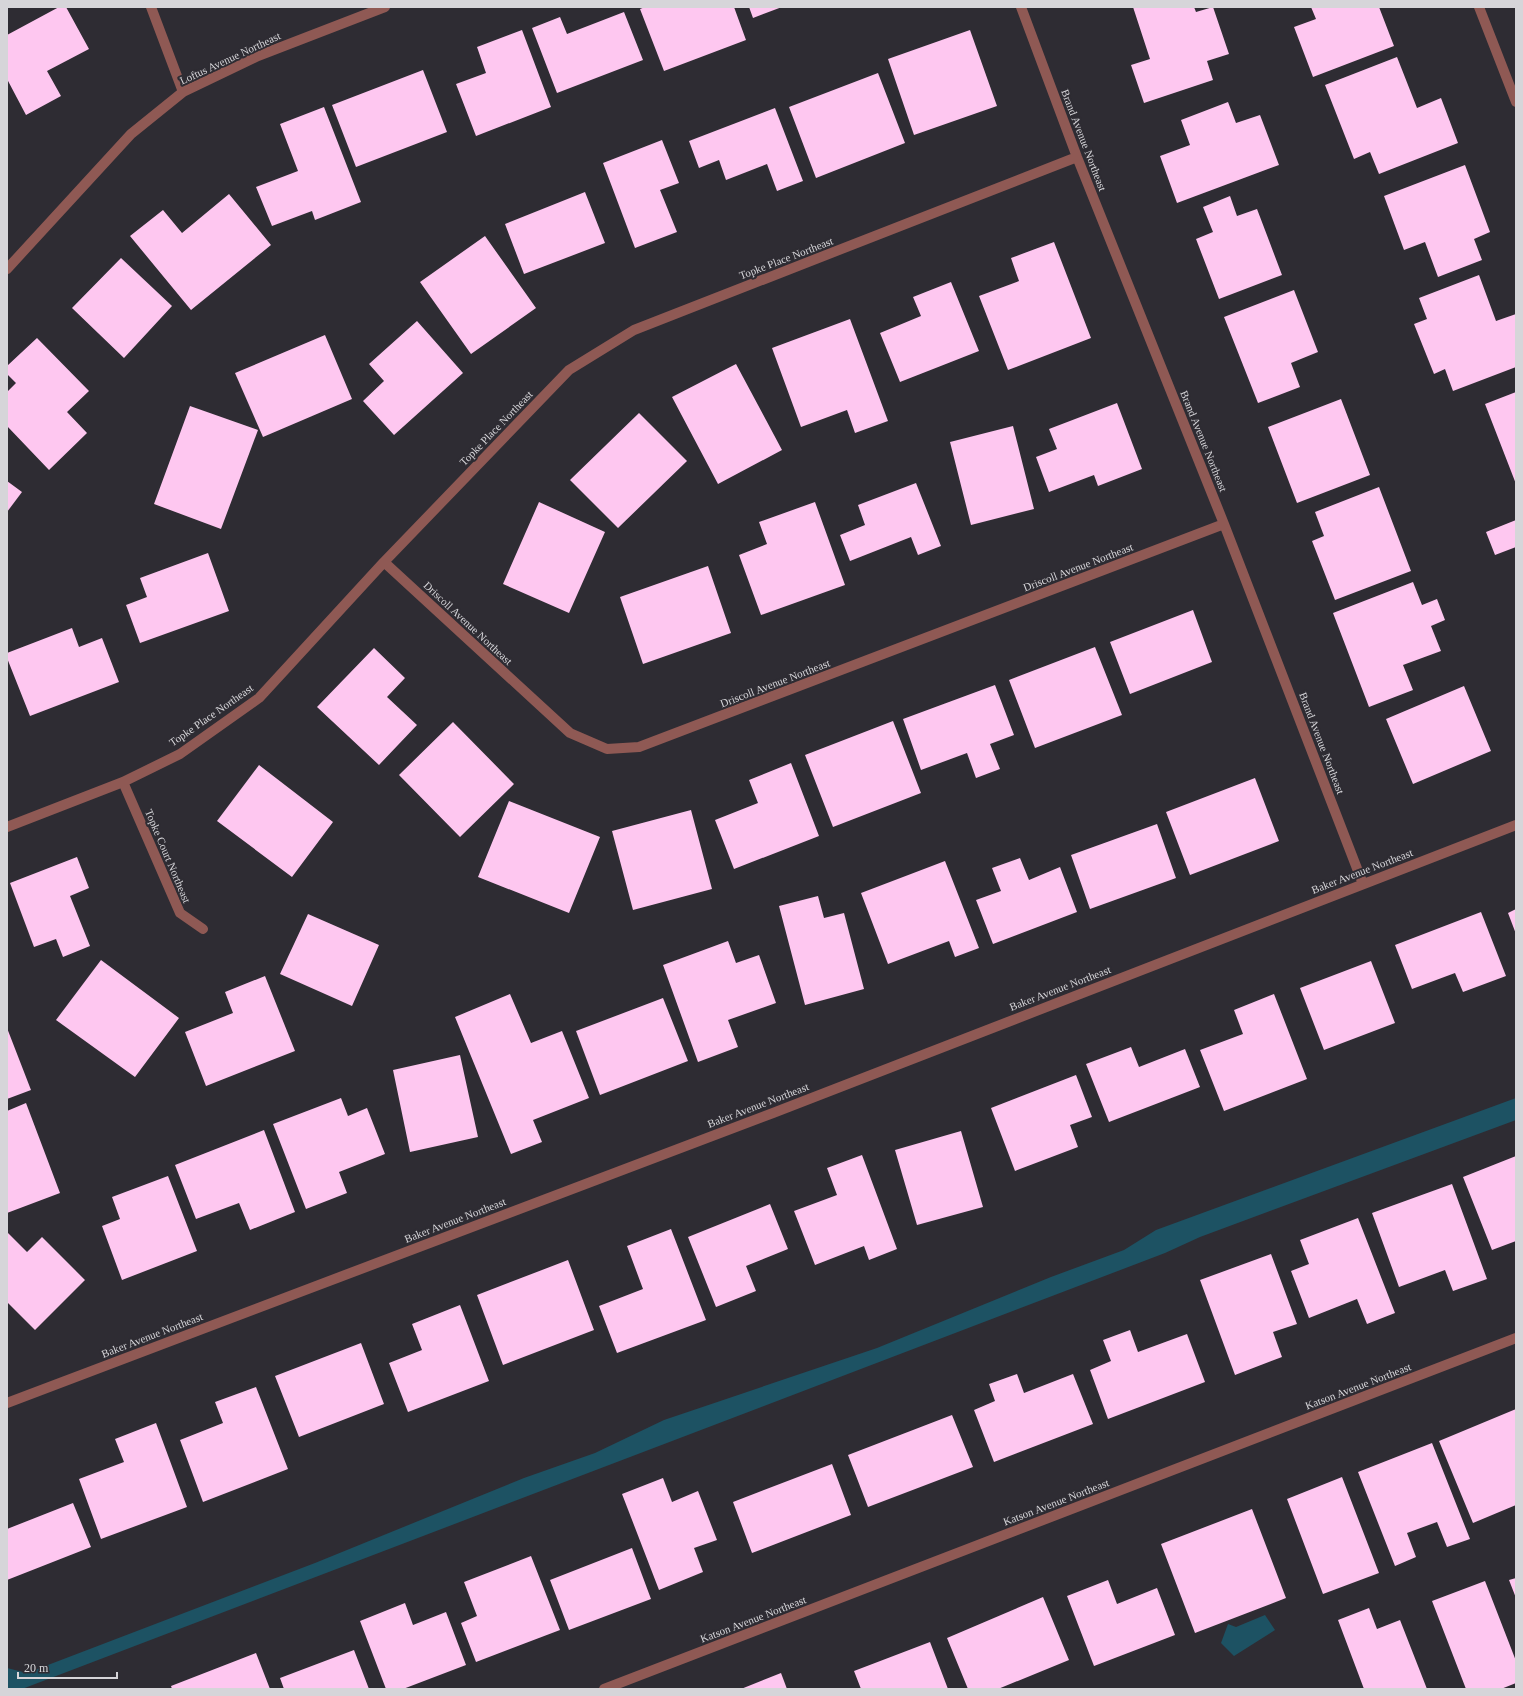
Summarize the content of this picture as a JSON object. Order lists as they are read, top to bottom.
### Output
{
  "streets": {
    "street": [
      "Loftus Avenue Northeast",
      "Brand Avenue Northeast",
      "Topke Place Northeast",
      "Driscoll Avenue Northeast",
      "Topke Court Northeast",
      "Baker Avenue Northeast",
      "Katson Avenue Northeast"
    ]
  },
  "crossings": [
    ["Brand Avenue Northeast", "Topke Place Northeast"],
    ["Brand Avenue Northeast", "Driscoll Avenue Northeast"],
    ["Brand Avenue Northeast", "Baker Avenue Northeast"],
    ["Topke Place Northeast", "Driscoll Avenue Northeast"],
    ["Topke Place Northeast", "Topke Court Northeast"]
  ],
  "scale_bar": "20 m"
}
